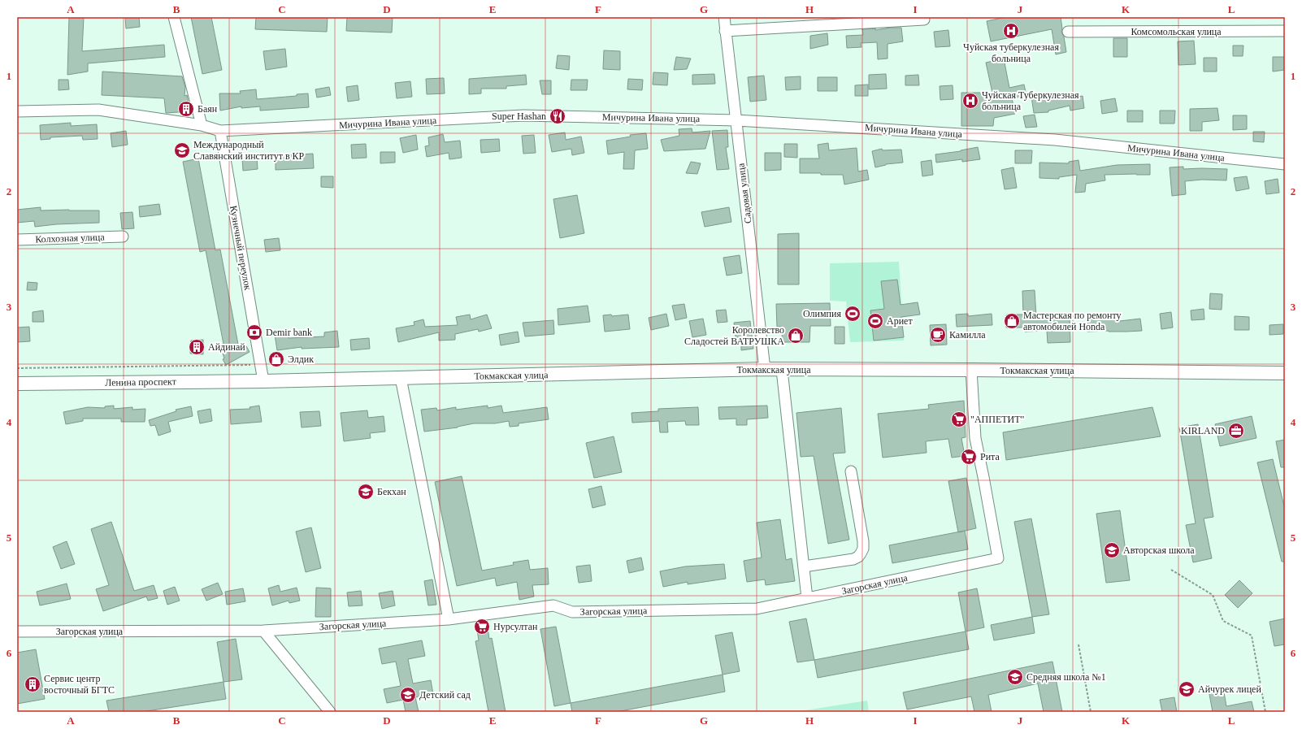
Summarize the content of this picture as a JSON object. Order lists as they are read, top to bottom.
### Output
{
  "streets": {
    "main road": ["Токмакская улица", "Ленина проспект"],
    "street": [
      "Комсомольская улица",
      "Мичурина Ивана улица",
      "Садовая улица",
      "Колхозная улица",
      "Кузнечный переулок",
      "Загорская улица"
    ]
  },
  "crossings": [
    ["Мичурина Ивана улица", "Садовая улица"],
    ["Мичурина Ивана улица", "Кузнечный переулок"],
    ["Садовая улица", "Токмакская улица"],
    ["Кузнечный переулок", "Токмакская улица"],
    ["Кузнечный переулок", "Ленина проспект"],
    ["Токмакская улица", "Ленина проспект"],
    ["Токмакская улица", "Загорская улица"]
  ],
  "places": {
    "hospital": ["Чуйская туберкулезная больница", "Чуйская Туберкулезная больница"],
    "building": ["Баян", "Айдинай", "Сервис центр восточный БГТС"],
    "restaurant": ["Super Hashan"],
    "school or university": [
      "Международный Славянский институт в КР",
      "Бекхан",
      "Авторская школа",
      "Средняя школа №1",
      "Айчурек лицей",
      "Детский сад"
    ],
    "sports": ["Олимпия", "Ариет"],
    "shop": ["Мастерская по ремонту автомобилей Honda", "Королевство Сладостей ВАТРУШКА", "Элдик"],
    "bank": ["Demir bank"],
    "cafe": ["Камилла"],
    "supermarket": ["\"АППЕТИТ\"", "Рита", "Нурсултан"],
    "office": ["KIRLAND"]
  },
  "grid": {
    "columns": [
      "A",
      "B",
      "C",
      "D",
      "E",
      "F",
      "G",
      "H",
      "I",
      "J",
      "K",
      "L"
    ],
    "rows": [
      "1",
      "2",
      "3",
      "4",
      "5",
      "6"
    ]
  }
}
